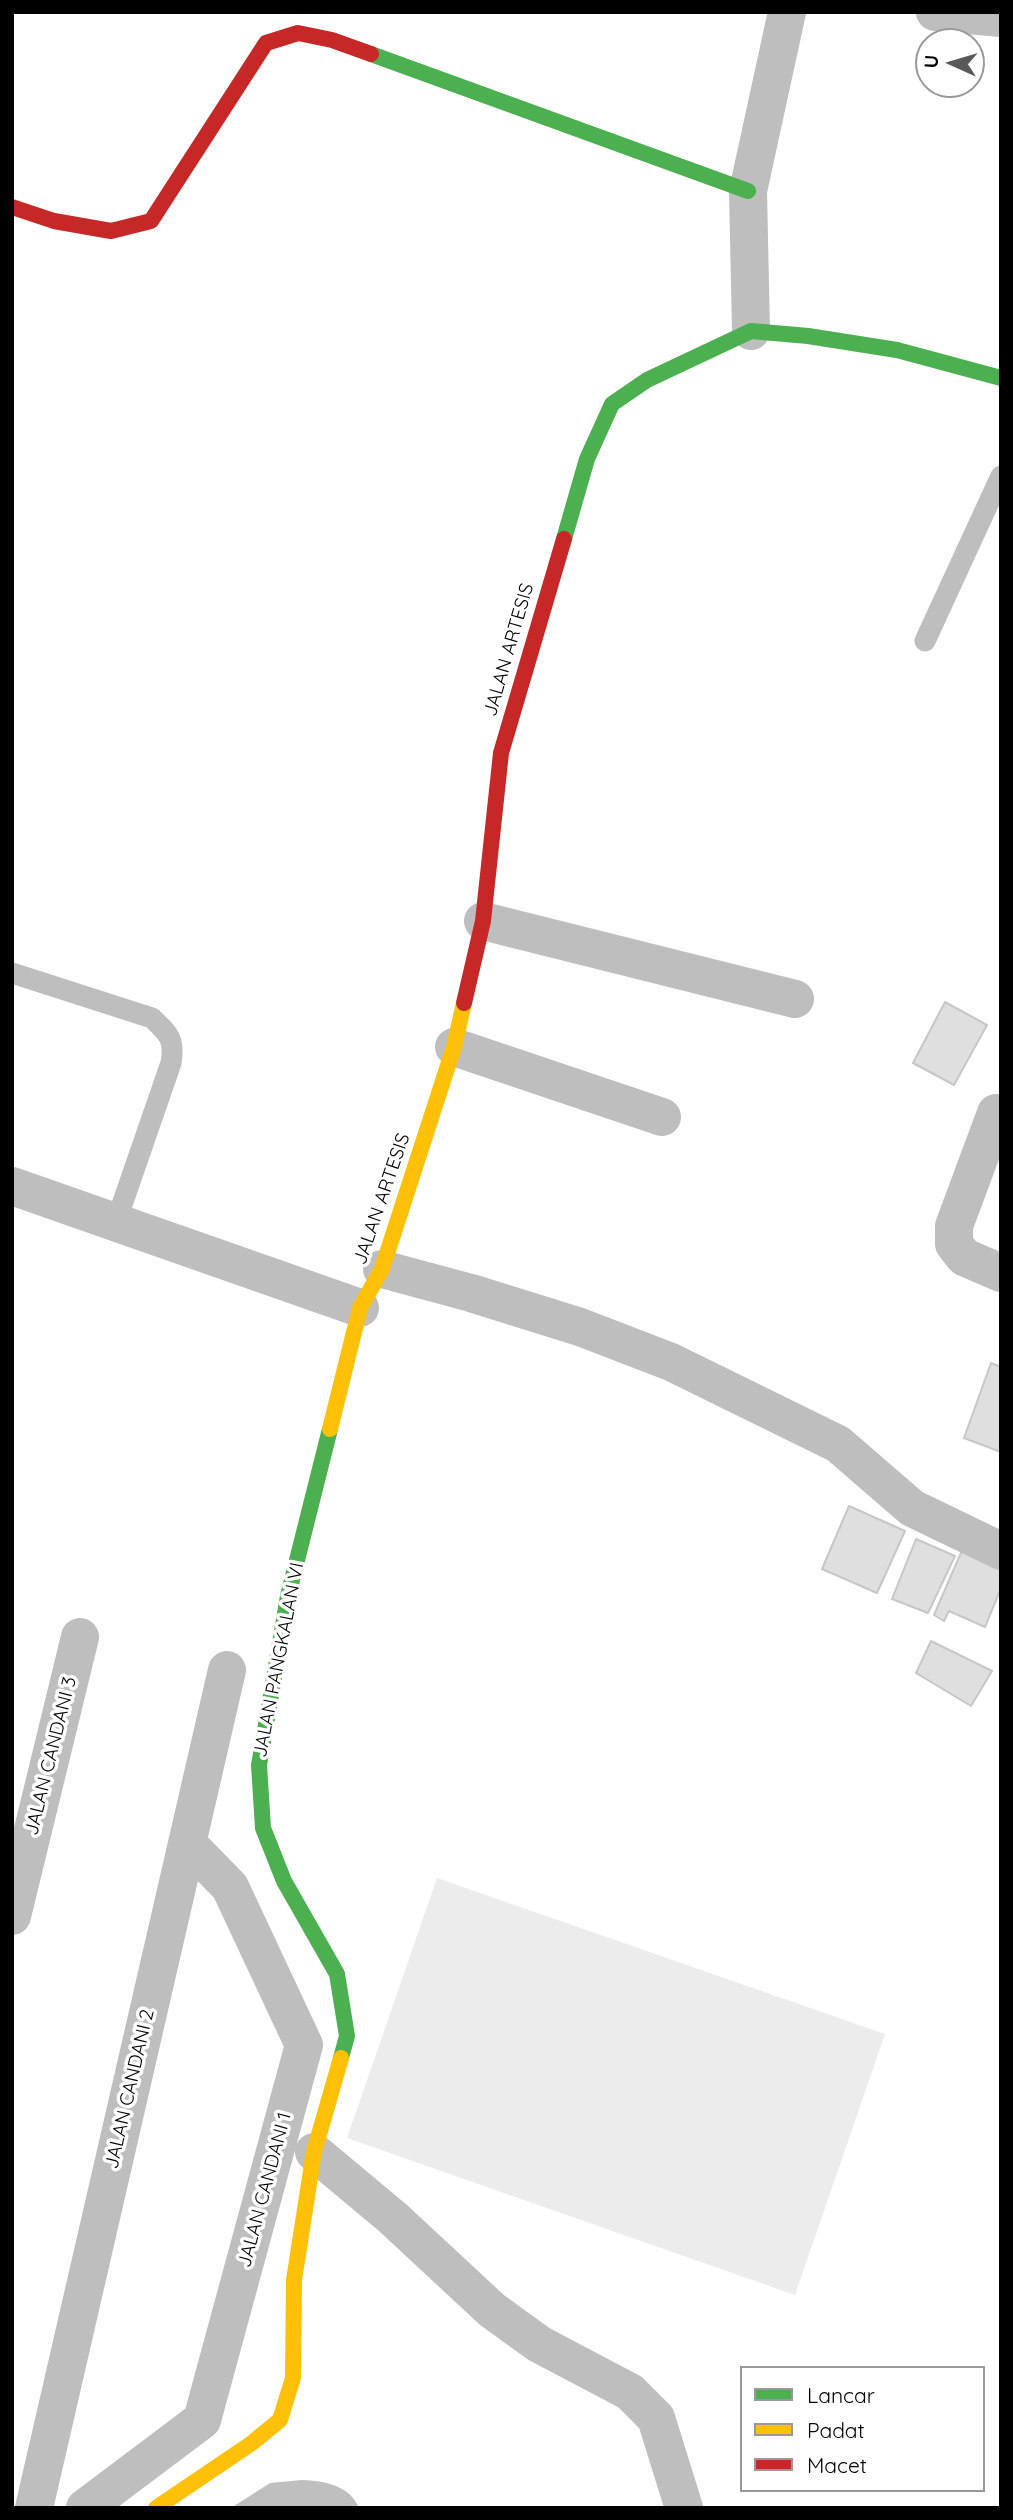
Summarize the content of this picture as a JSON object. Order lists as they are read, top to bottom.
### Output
{
  "streets": {
    "street": [
      "JALAN ARTESIS",
      "JALAN PANGKALAN VI",
      "JALAN CANDANI 3",
      "JALAN CANDANI 2",
      "JALAN CANDANI 1"
    ]
  },
  "crossings": [
    ["JALAN ARTESIS", "JALAN PANGKALAN VI"],
    ["JALAN CANDANI 2", "JALAN CANDANI 1"]
  ],
  "legend": ["Lancar", "Padat", "Macet"],
  "north": "left"
}
